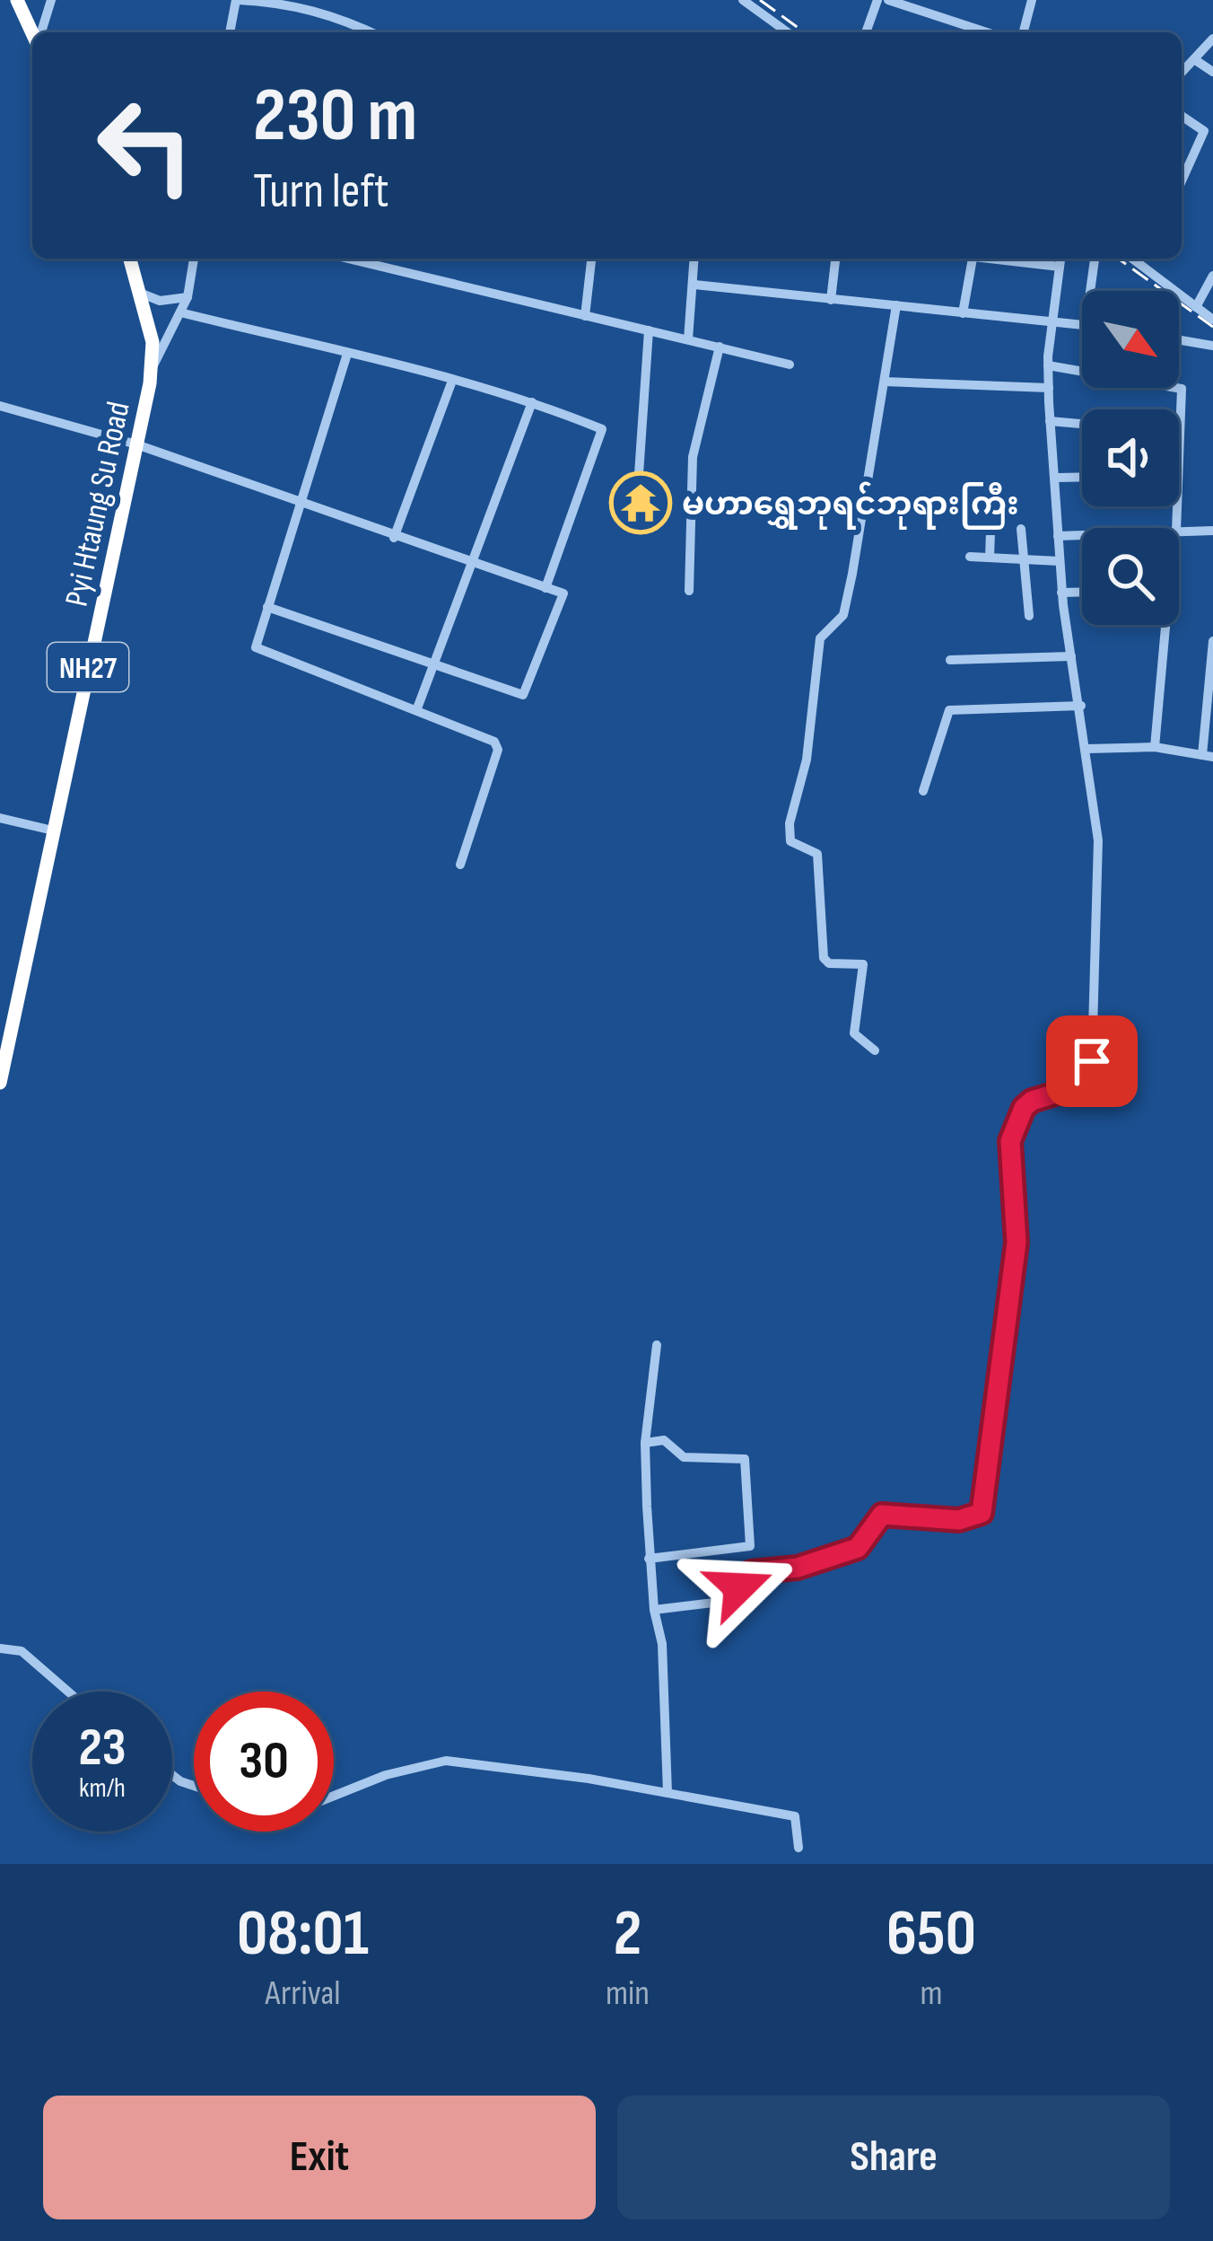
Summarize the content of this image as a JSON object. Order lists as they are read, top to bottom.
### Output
{
  "streets": {
    "highway": ["Pyi Htaung Su Road", "NH27"]
  },
  "places": {
    "temple": ["မဟာရွှေဘုရင်ဘုရားကြီး"]
  },
  "north": "bottom right",
  "page": {
    "turn": ["230 m", "Turn left"],
    "speed": "23 km/h",
    "limit": "30",
    "eta": [
      "08:01",
      "Arrival",
      "2",
      "min",
      "650",
      "m"
    ],
    "buttons": ["Exit", "Share"]
  }
}
